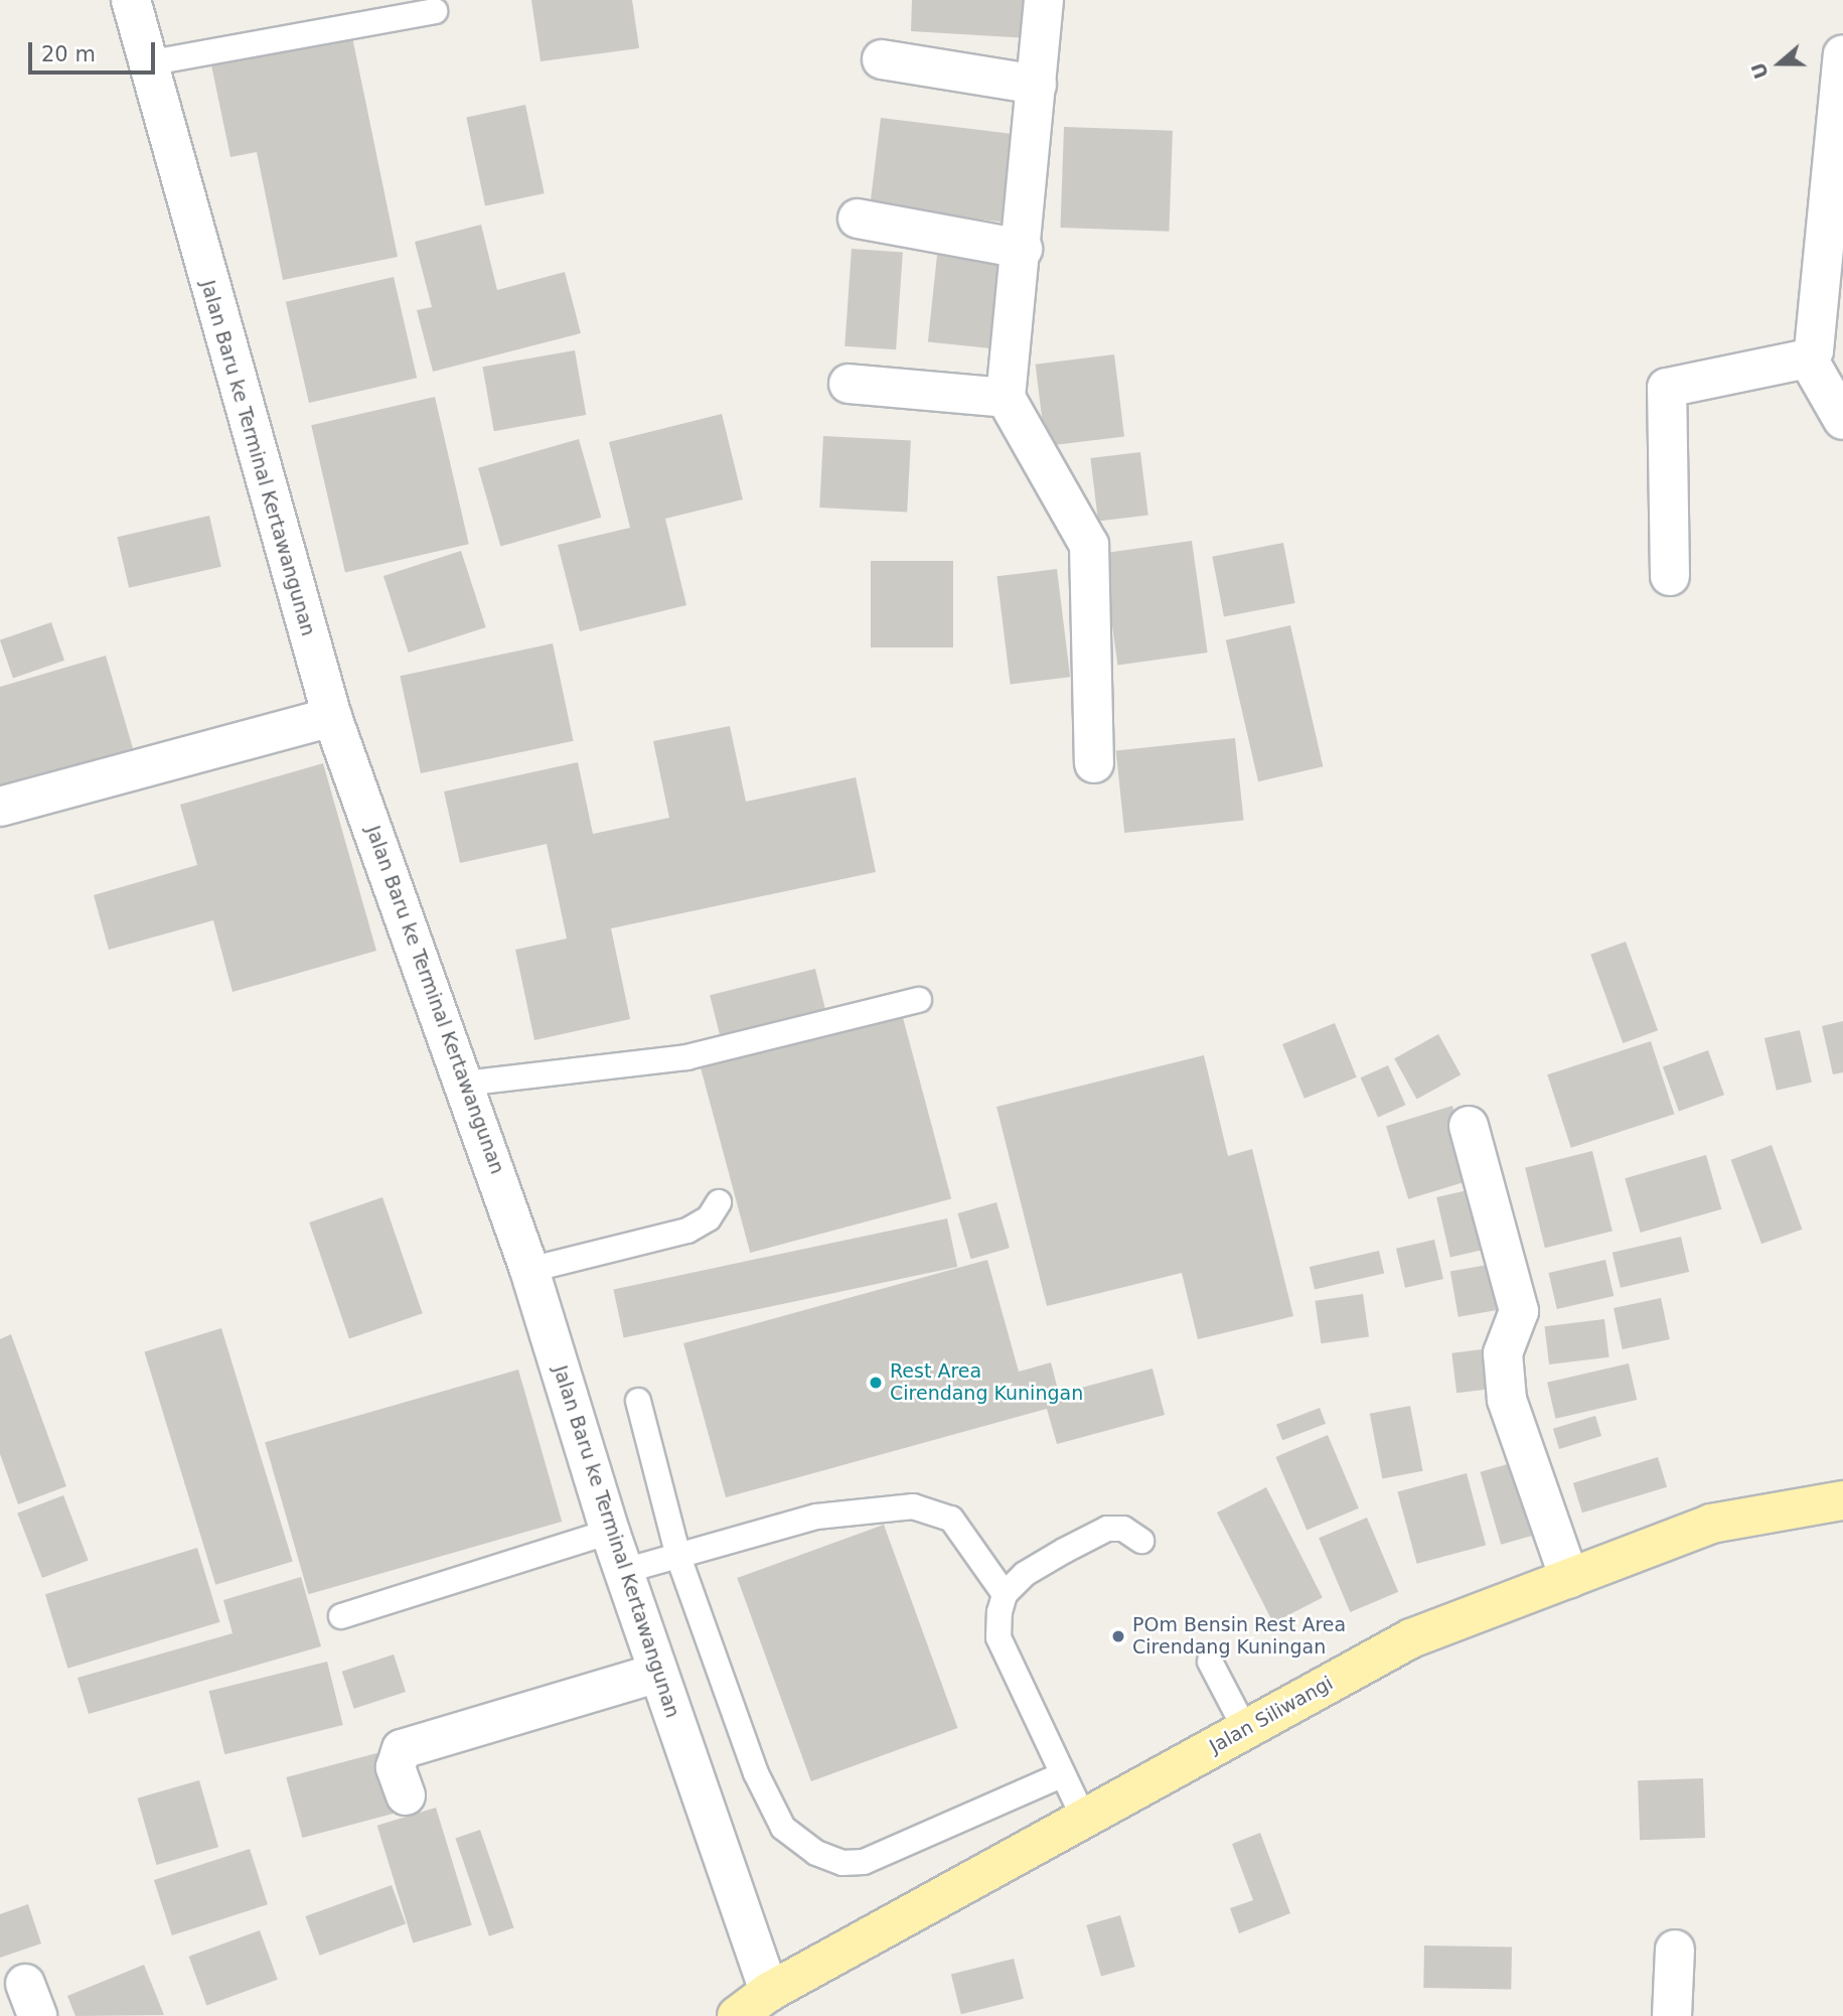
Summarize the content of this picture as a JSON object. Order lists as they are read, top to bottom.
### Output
{
  "streets": {
    "main road": ["Jalan Siliwangi"],
    "street": ["Jalan Baru ke Terminal Kertawangunan"]
  },
  "crossings": [
    ["Jalan Baru ke Terminal Kertawangunan", "Jalan Siliwangi"]
  ],
  "places": ["Rest Area Cirendang Kuningan", "POm Bensin Rest Area Cirendang Kuningan"],
  "scale_bar": "20 m",
  "north": "left"
}
